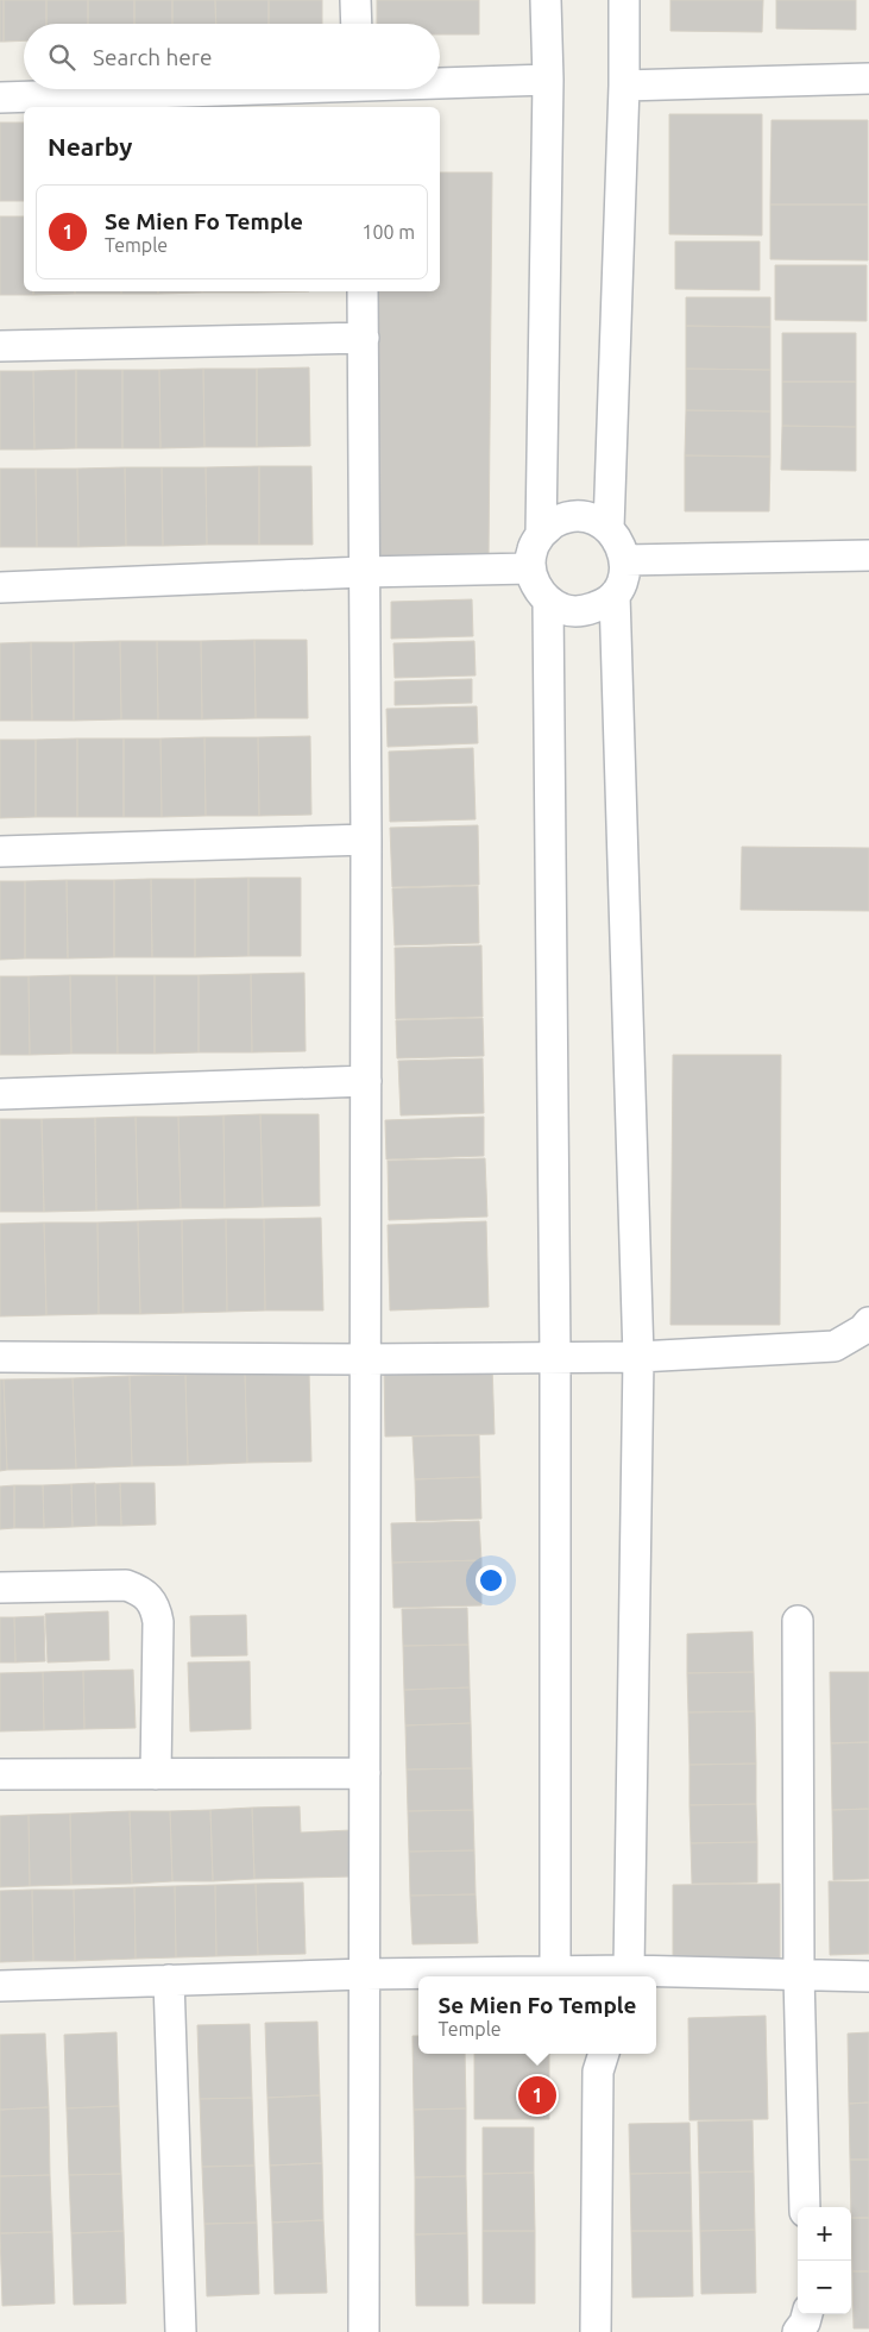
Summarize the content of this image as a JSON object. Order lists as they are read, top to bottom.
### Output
{
  "page": {
    "search": "Search here",
    "heading": "Nearby",
    "list": [
      {
        "mark": "1",
        "name": "Se Mien Fo Temple",
        "note": "Temple",
        "value": "100 m"
      }
    ],
    "popup": ["Se Mien Fo Temple", "Temple"],
    "pins": "1",
    "map_buttons": ["+", "−"]
  }
}
